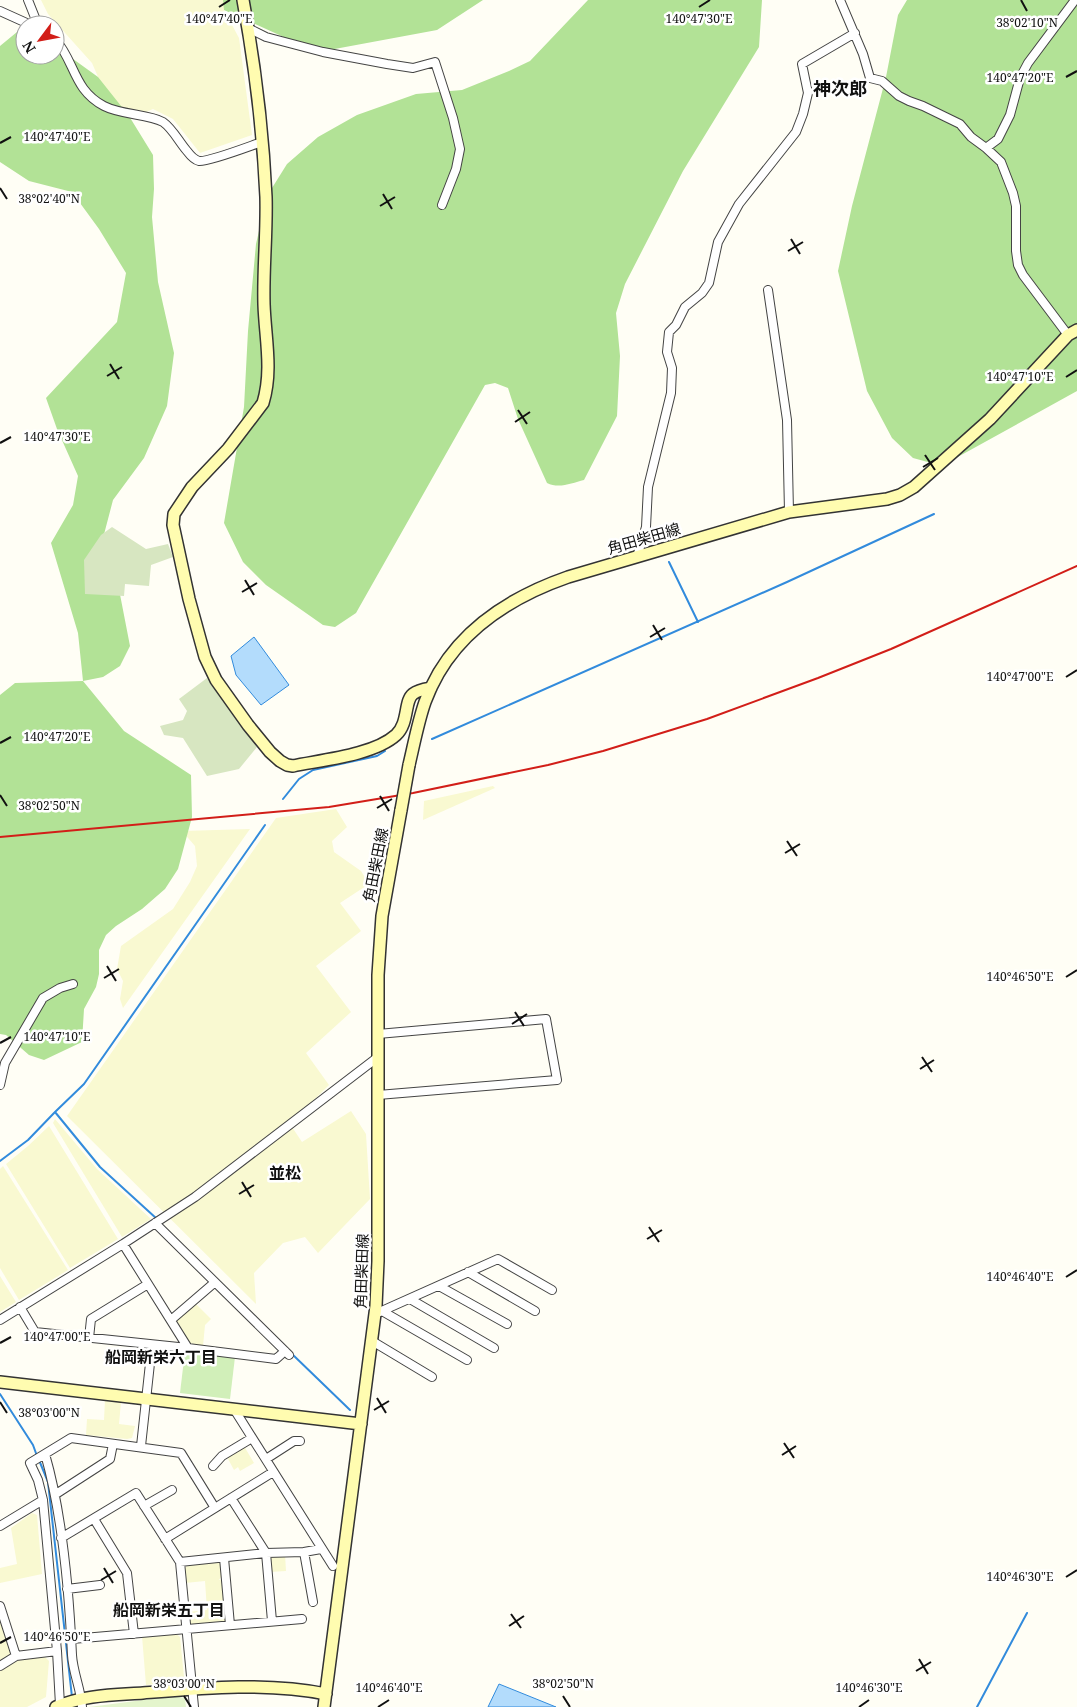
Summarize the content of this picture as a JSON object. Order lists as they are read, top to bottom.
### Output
{
  "streets": {
    "main road": ["角田柴田線"]
  },
  "districts": [
    "神次郎",
    "並松",
    "船岡新栄六丁目",
    "船岡新栄五丁目"
  ],
  "north": "bottom left",
  "coordinates": [
    "140°47'40\"E",
    "140°47'30\"E",
    "38°02'10\"N",
    "140°47'20\"E",
    "38°02'40\"N",
    "140°47'10\"E",
    "140°47'00\"E",
    "38°02'50\"N",
    "140°46'50\"E",
    "140°46'40\"E",
    "38°03'00\"N",
    "140°46'30\"E"
  ]
}
